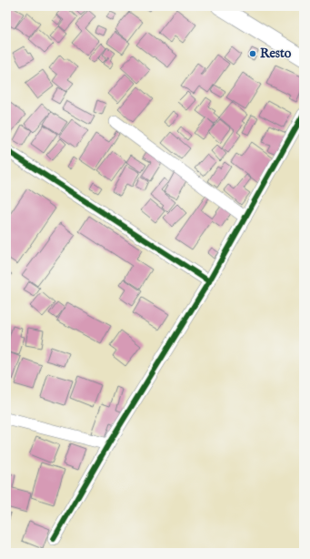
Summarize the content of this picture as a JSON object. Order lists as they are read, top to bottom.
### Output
{
  "places": ["Resto"]
}
